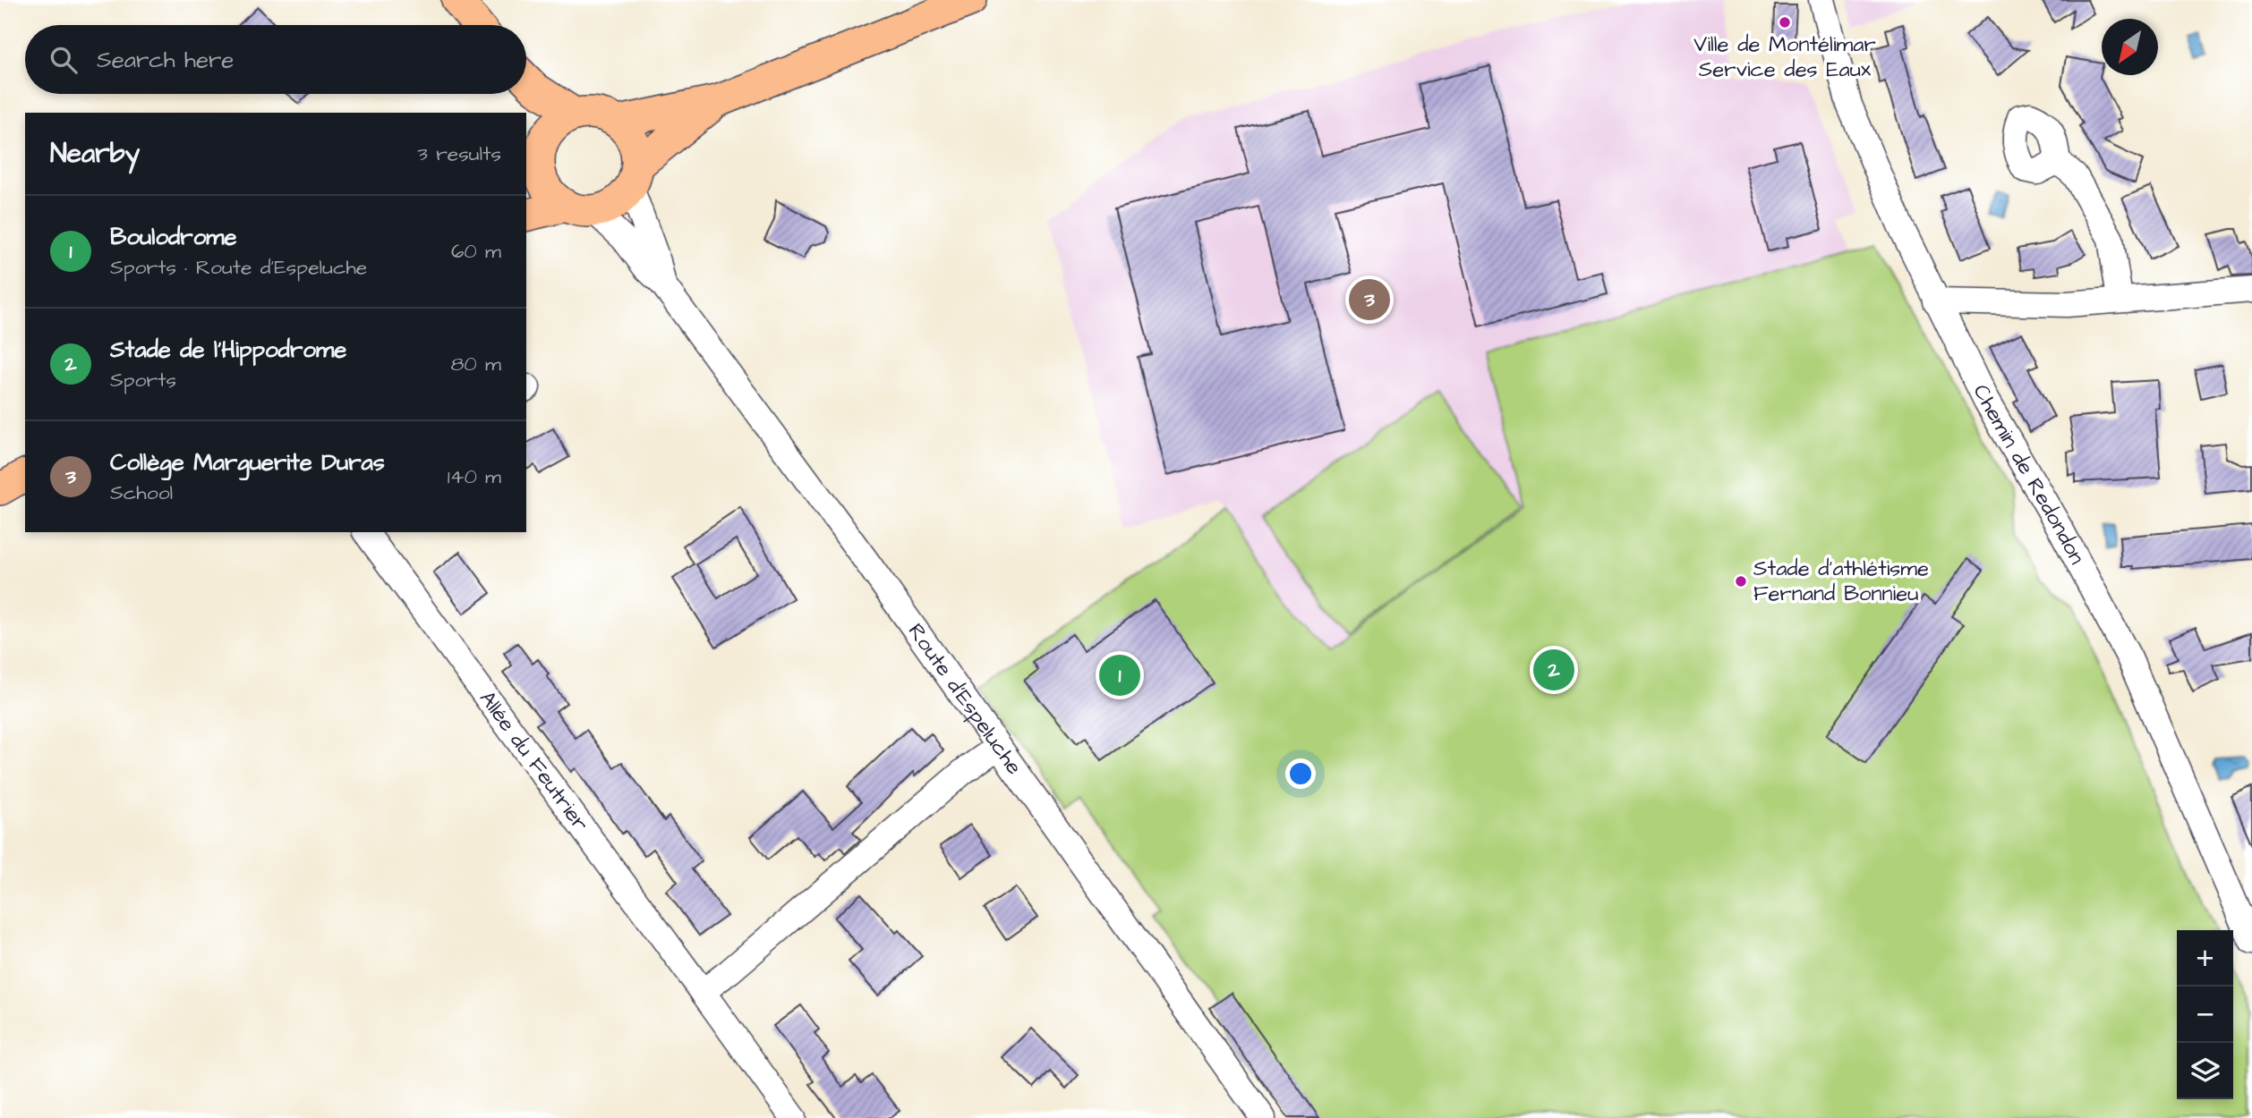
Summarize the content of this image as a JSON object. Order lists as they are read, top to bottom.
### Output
{
  "streets": {
    "street": ["Chemin de Redondon", "Route d'Espeluche", "Allée du Feutrier"]
  },
  "places": ["Ville de Montélimar Service des Eaux", "Stade d'athlétisme Fernand Bonnieu"],
  "north": "bottom left",
  "page": {
    "search": "Search here",
    "heading": ["Nearby", "3 results"],
    "list": [
      {
        "mark": "1",
        "name": "Boulodrome",
        "note": "Sports · Route d'Espeluche",
        "value": "60 m"
      },
      {
        "mark": "2",
        "name": "Stade de l'Hippodrome",
        "note": "Sports",
        "value": "80 m"
      },
      {
        "mark": "3",
        "name": "Collège Marguerite Duras",
        "note": "School",
        "value": "140 m"
      }
    ],
    "pins": ["3", "2", "1"],
    "map_buttons": ["+", "−"]
  }
}
